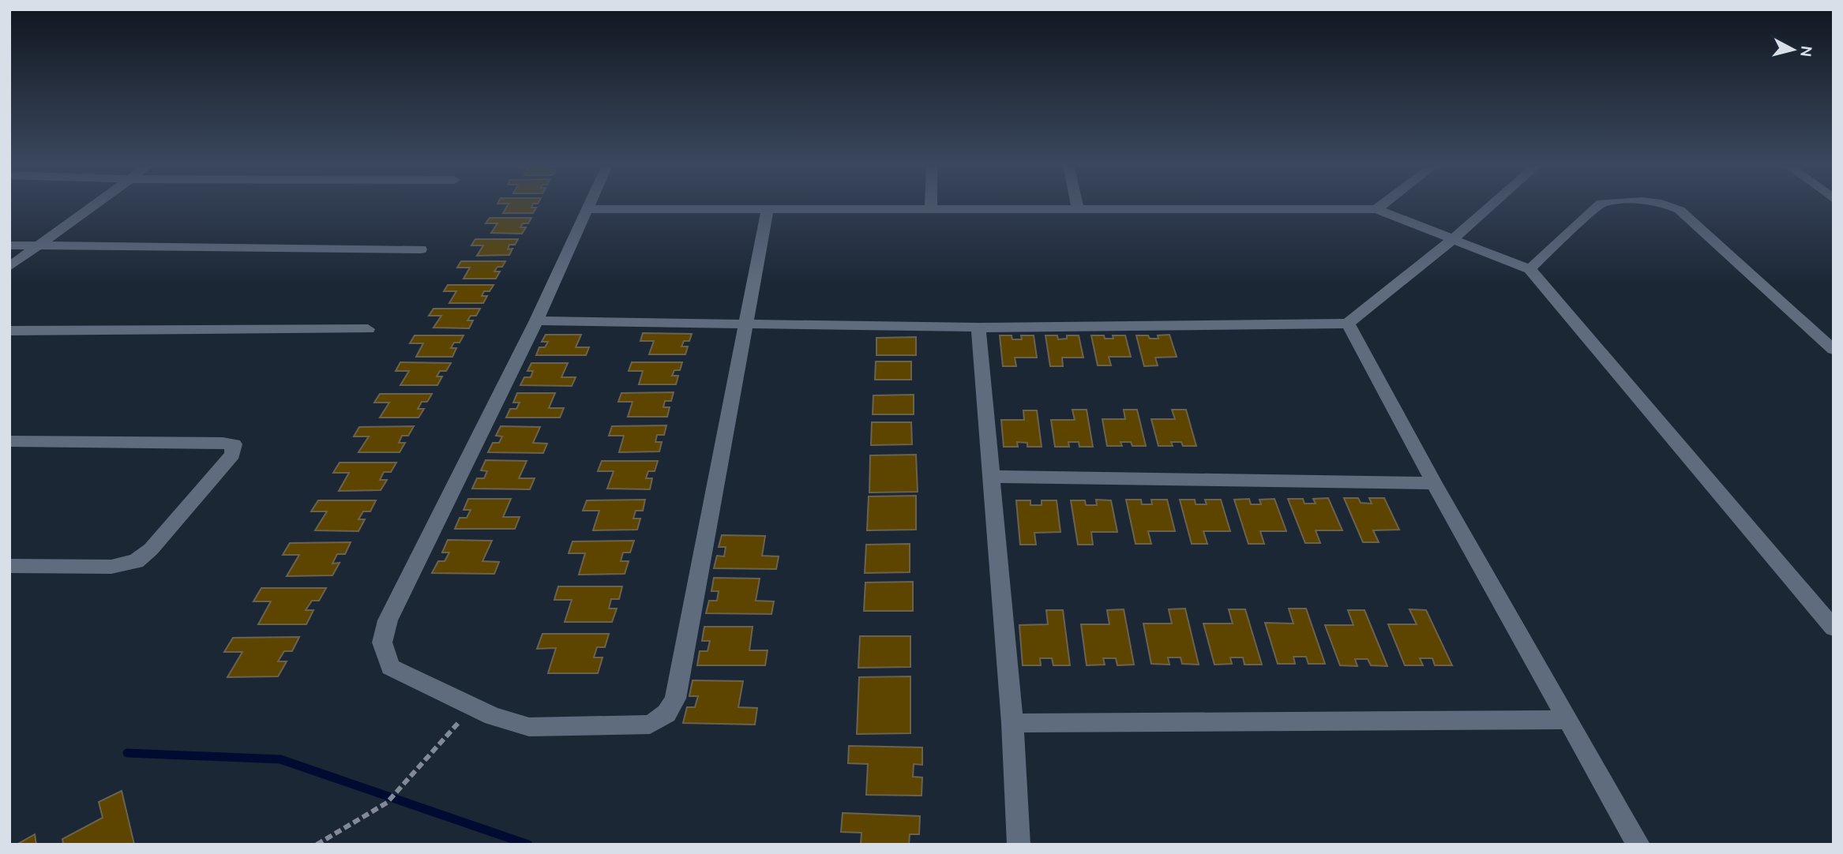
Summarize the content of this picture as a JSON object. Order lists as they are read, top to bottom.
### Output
{
  "north": "right"
}
